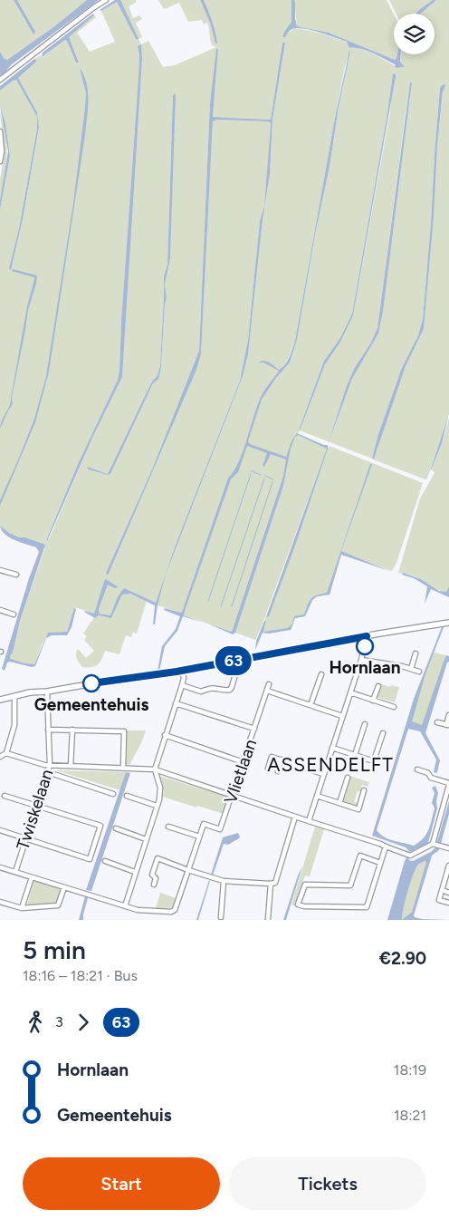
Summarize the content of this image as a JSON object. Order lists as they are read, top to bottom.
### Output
{
  "streets": {
    "street": ["Vlietlaan", "Twiskelaan"]
  },
  "districts": ["ASSENDELFT"],
  "places": ["Hornlaan", "Gemeentehuis"],
  "lines": ["bus line 63"],
  "page": {
    "on_map": "63",
    "heading": ["5 min", "18:16 – 18:21 · Bus", "€2.90"],
    "legs": ["3", "63"],
    "list": [
      {
        "name": "Hornlaan",
        "value": "18:19"
      },
      {
        "name": "Gemeentehuis",
        "value": "18:21"
      }
    ],
    "buttons": ["Start", "Tickets"]
  }
}
